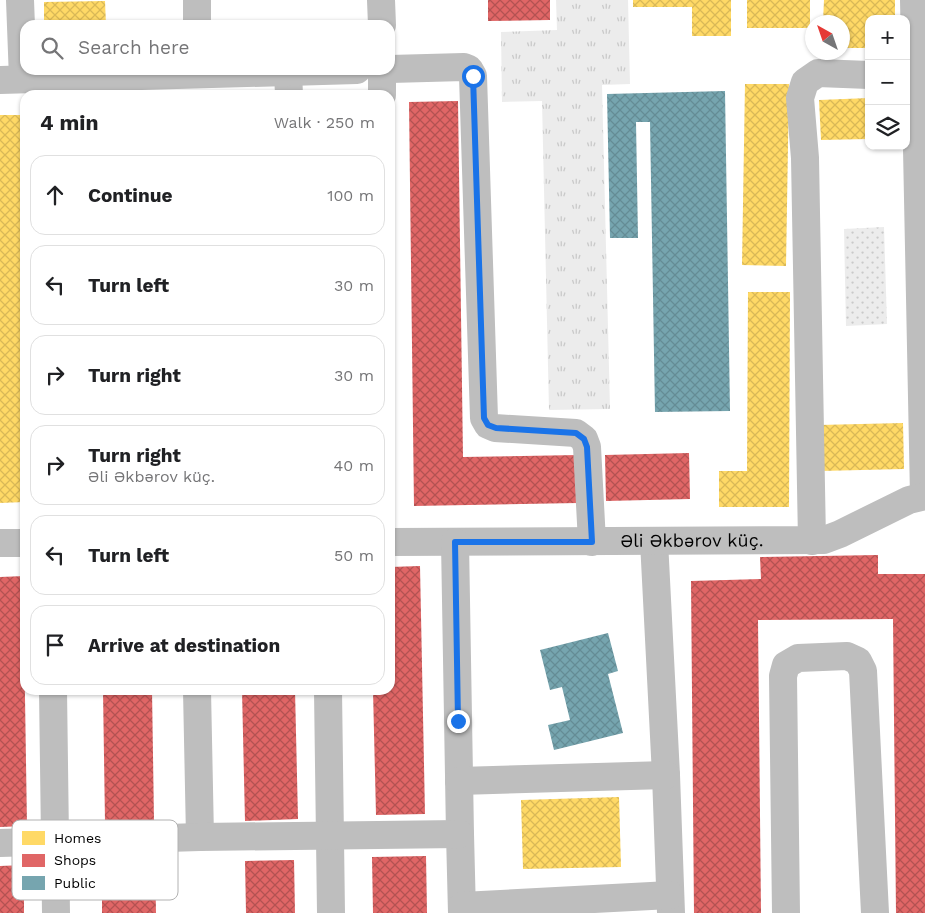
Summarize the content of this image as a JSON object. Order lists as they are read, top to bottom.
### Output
{
  "streets": {
    "street": ["Əli Əkbərov küç."]
  },
  "legend": ["Homes", "Shops", "Public"],
  "north": "top left",
  "page": {
    "map_buttons": ["+", "−"],
    "search": "Search here",
    "heading": ["4 min", "Walk · 250 m"],
    "list": [
      ["Continue", "100 m"],
      ["Turn left", "30 m"],
      ["Turn right", "30 m"],
      ["Turn right", "Əli Əkbərov küç.", "40 m"],
      ["Turn left", "50 m"],
      "Arrive at destination"
    ]
  }
}
